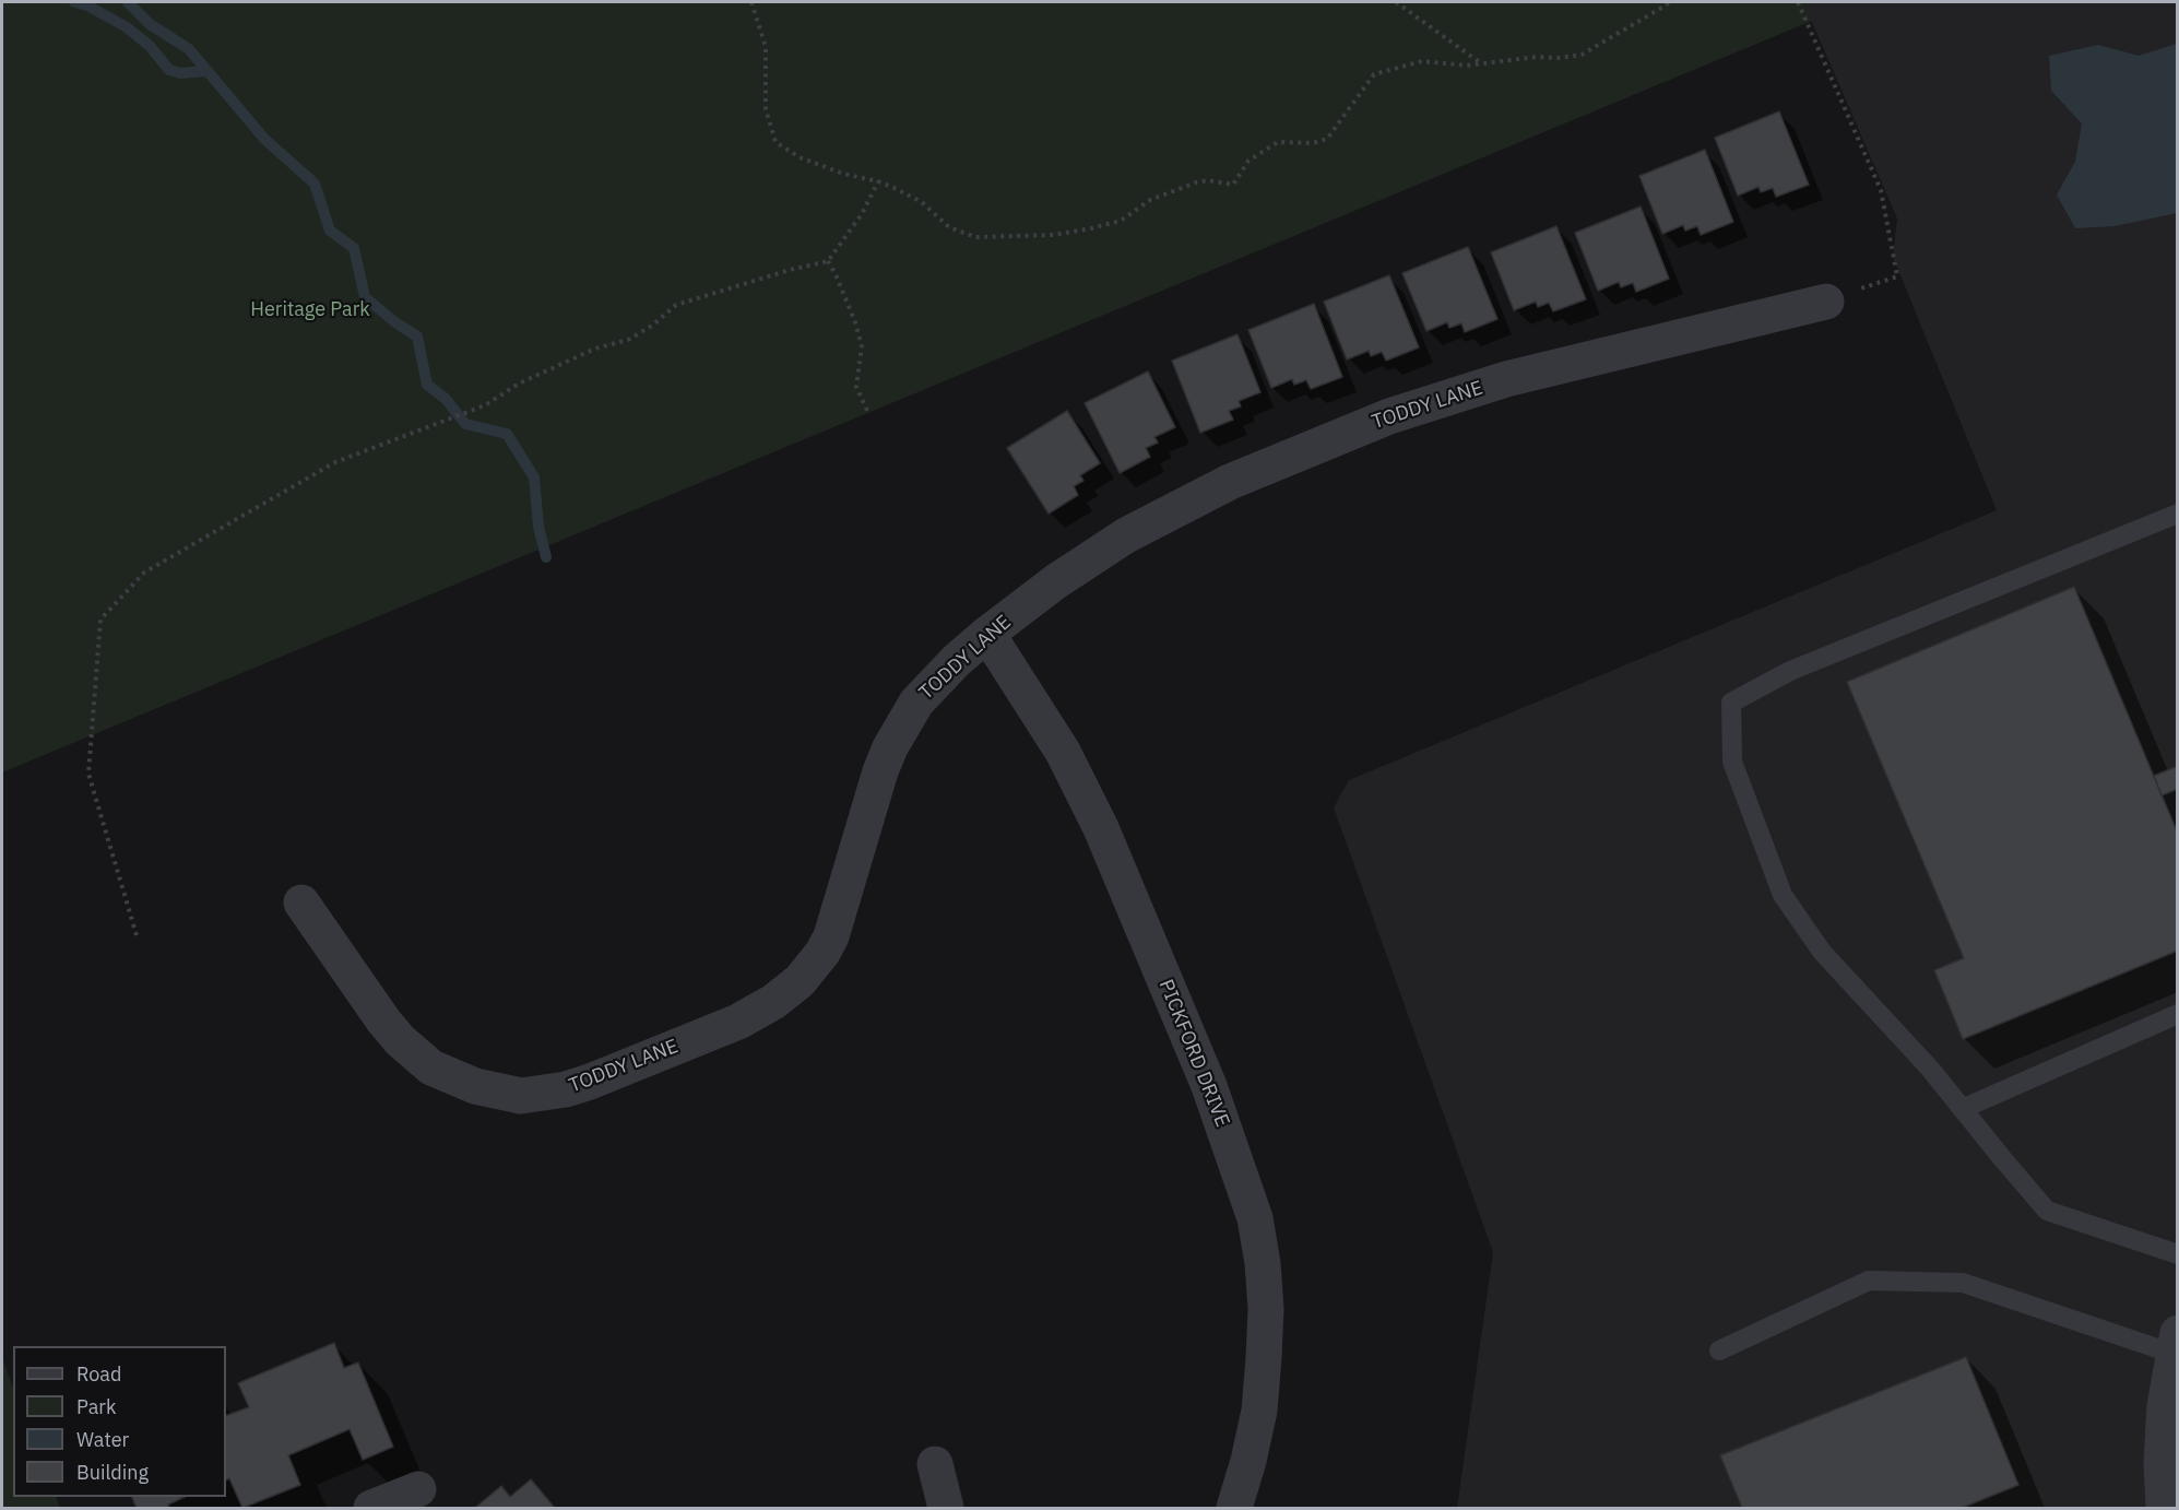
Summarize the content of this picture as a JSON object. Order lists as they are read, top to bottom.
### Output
{
  "streets": {
    "street": ["TODDY LANE", "PICKFORD DRIVE"]
  },
  "crossings": [
    ["TODDY LANE", "PICKFORD DRIVE"]
  ],
  "parks": ["Heritage Park"],
  "legend": [
    "Road",
    "Park",
    "Water",
    "Building"
  ]
}
